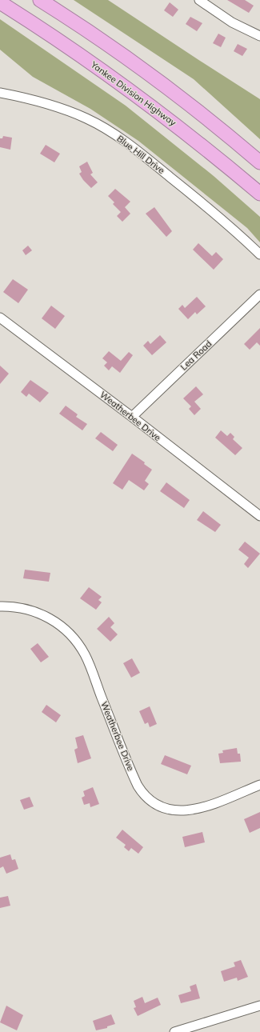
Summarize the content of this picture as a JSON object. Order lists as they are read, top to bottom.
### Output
{
  "streets": {
    "highway": ["Yankee Division Highway"],
    "street": ["Blue Hill Drive", "Lea Road", "Weatherbee Drive"]
  },
  "crossings": [
    ["Lea Road", "Weatherbee Drive"]
  ]
}
